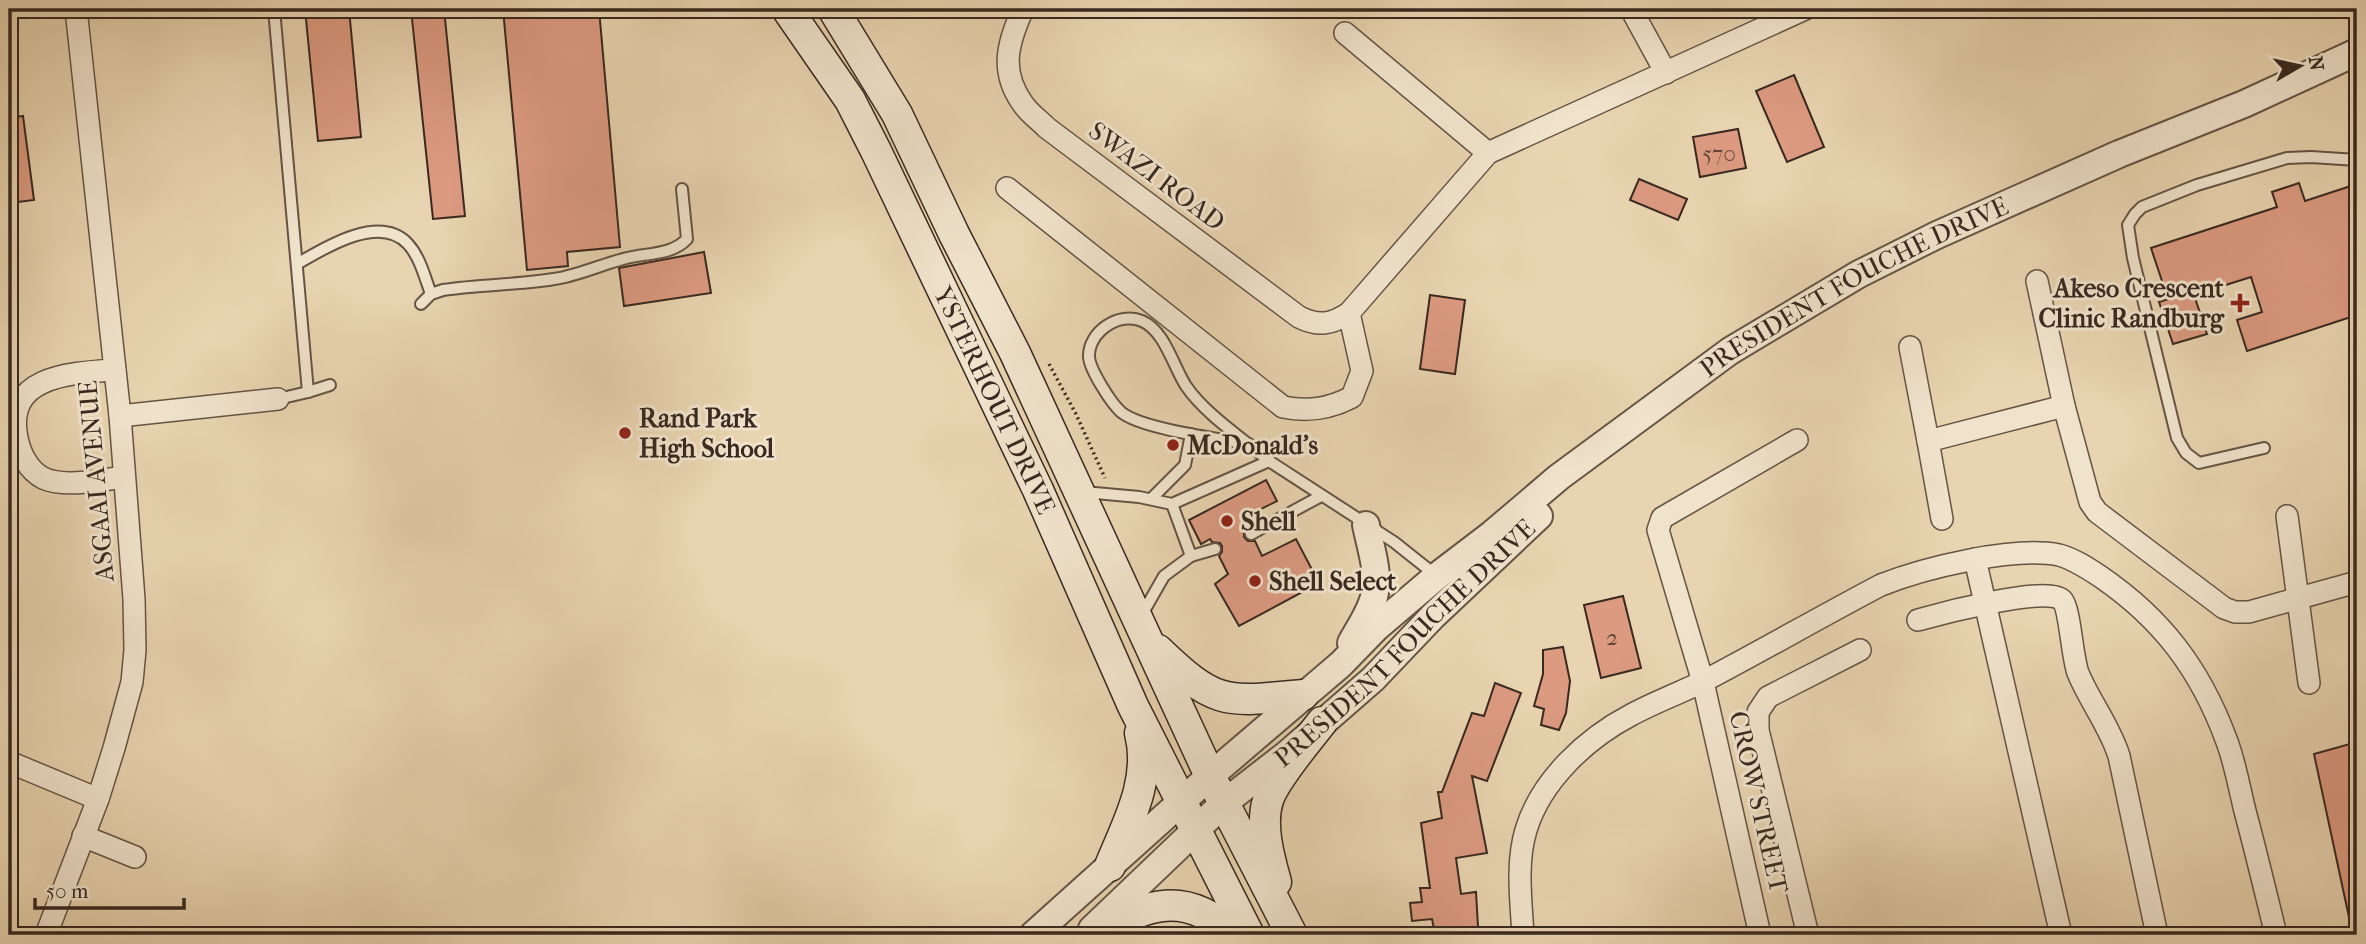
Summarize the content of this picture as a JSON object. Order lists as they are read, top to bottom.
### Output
{
  "streets": {
    "main road": ["YSTERHOUT DRIVE"],
    "street": [
      "SWAZI ROAD",
      "PRESIDENT FOUCHE DRIVE",
      "ASGAAI AVENUE",
      "CROW STREET"
    ]
  },
  "crossings": [
    ["PRESIDENT FOUCHE DRIVE", "YSTERHOUT DRIVE"]
  ],
  "places": {
    "health": ["Akeso Crescent Clinic Randburg"],
    "other": [
      "Rand Park High School",
      "McDonald's",
      "Shell",
      "Shell Select"
    ]
  },
  "house_numbers": ["570", "2"],
  "scale_bar": "50 m",
  "north": "right"
}
